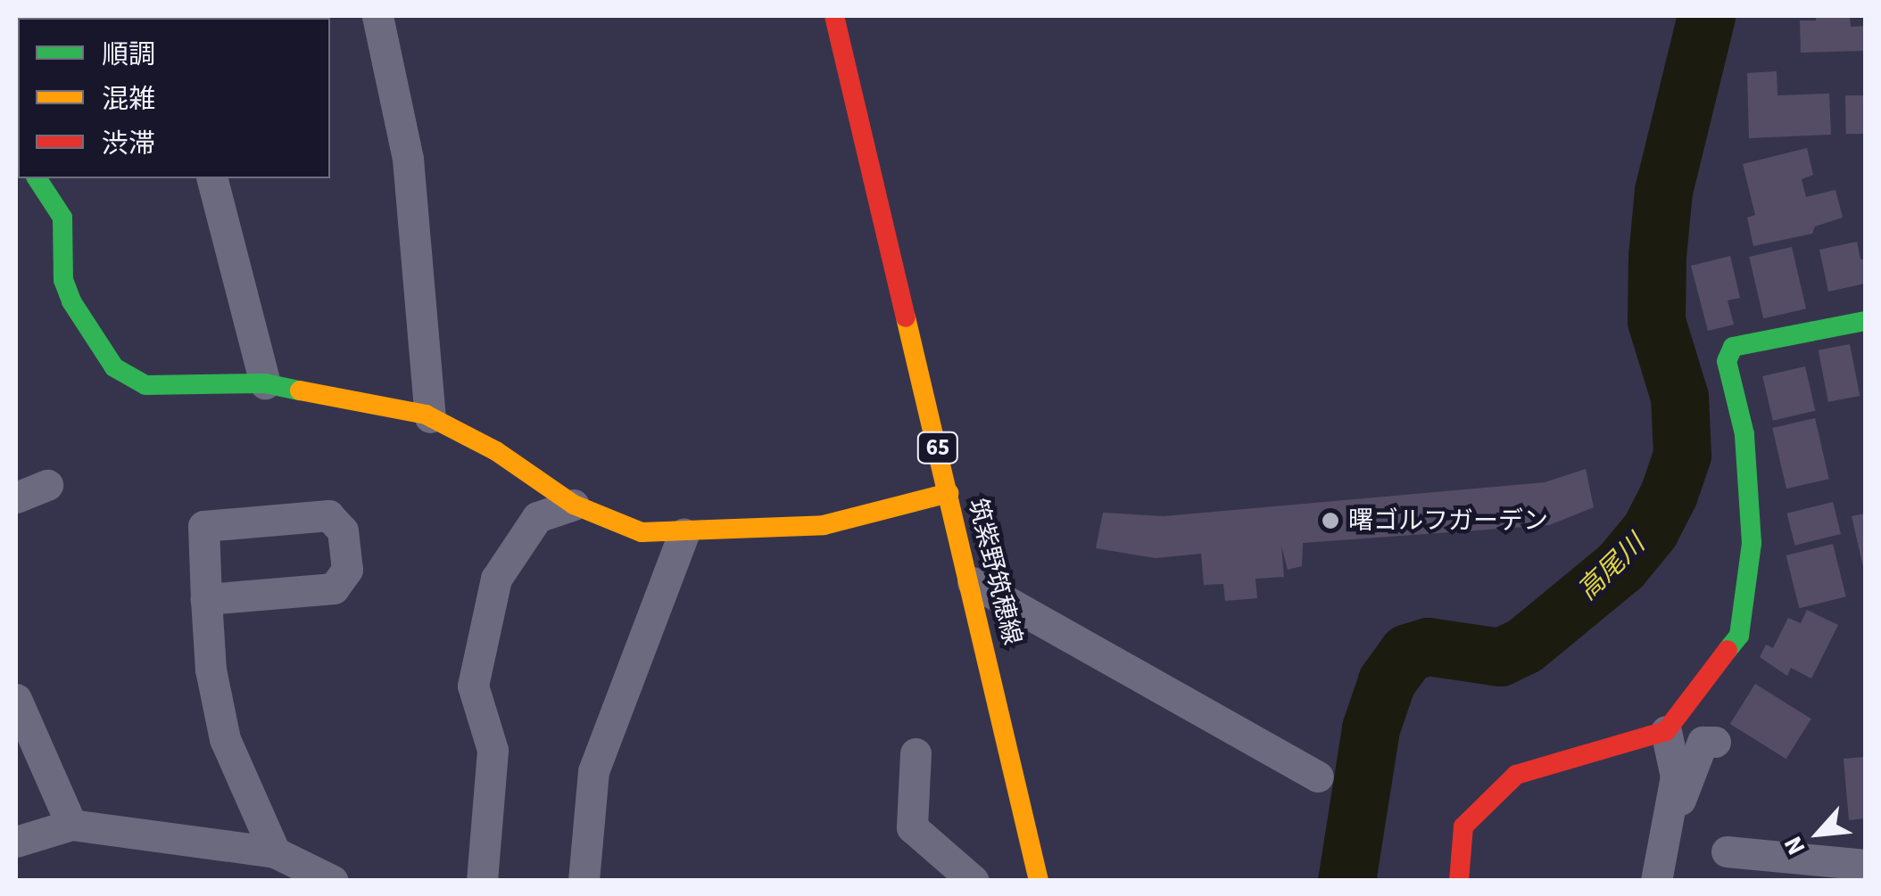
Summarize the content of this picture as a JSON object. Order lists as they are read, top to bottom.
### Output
{
  "streets": {
    "street": ["65", "筑紫野筑穂線"]
  },
  "water": ["高尾川"],
  "places": ["曙ゴルフガーデン"],
  "legend": ["順調", "混雑", "渋滞"],
  "north": "bottom left"
}
